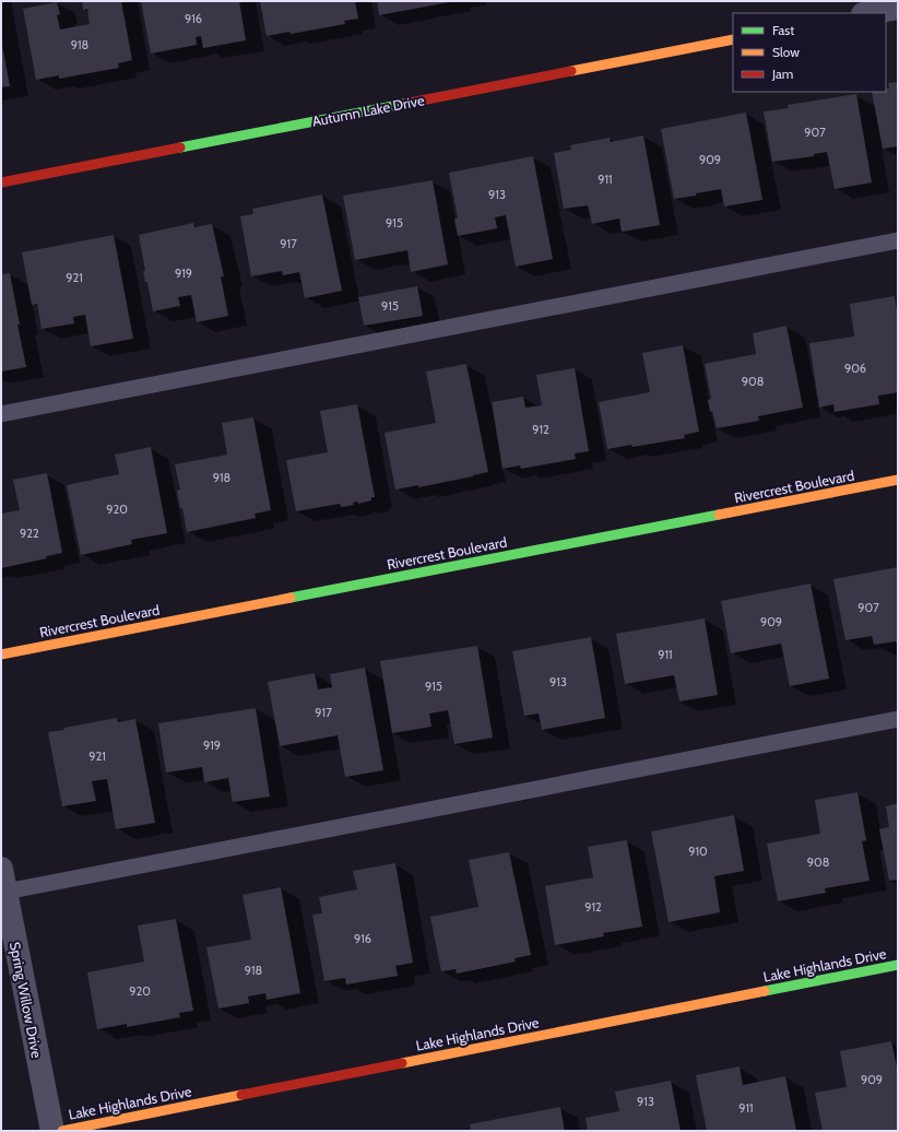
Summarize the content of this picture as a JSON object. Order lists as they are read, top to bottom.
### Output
{
  "streets": {
    "street": [
      "Autumn Lake Drive",
      "Rivercrest Boulevard",
      "Lake Highlands Drive",
      "Spring Willow Drive"
    ]
  },
  "house_numbers": [
    "916",
    "918",
    "907",
    "909",
    "911",
    "913",
    "915",
    "917",
    "919",
    "921",
    "915",
    "906",
    "908",
    "912",
    "918",
    "920",
    "922",
    "907",
    "909",
    "911",
    "913",
    "915",
    "917",
    "919",
    "921",
    "910",
    "908",
    "912",
    "916",
    "918",
    "920",
    "909",
    "913",
    "911"
  ],
  "legend": ["Fast", "Slow", "Jam"]
}
